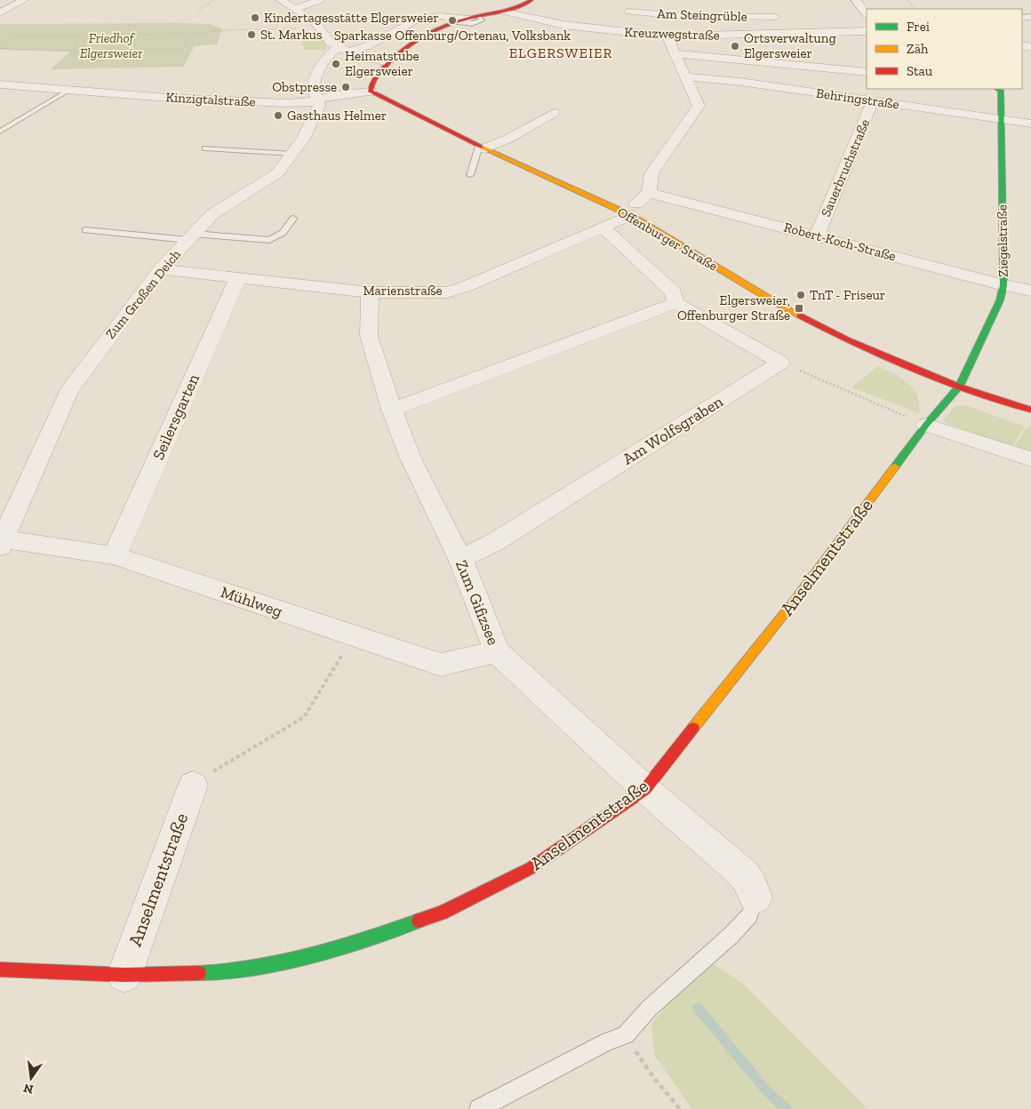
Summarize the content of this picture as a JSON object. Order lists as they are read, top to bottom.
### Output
{
  "streets": {
    "street": [
      "Am Steingrüble",
      "Kreuzwegstraße",
      "Behringstraße",
      "Kinzigtalstraße",
      "Sauerbruchstraße",
      "Offenburger Straße",
      "Ziegelstraße",
      "Robert-Koch-Straße",
      "Marienstraße",
      "Zum Großen Deich",
      "Seilersgarten",
      "Am Wolfsgraben",
      "Anselmentstraße",
      "Mühlweg",
      "Zum Gifizsee"
    ]
  },
  "crossings": [
    ["Behringstraße", "Sauerbruchstraße"],
    ["Behringstraße", "Ziegelstraße"],
    ["Kinzigtalstraße", "Offenburger Straße"],
    ["Kinzigtalstraße", "Zum Großen Deich"],
    ["Sauerbruchstraße", "Robert-Koch-Straße"],
    ["Offenburger Straße", "Ziegelstraße"],
    ["Offenburger Straße", "Marienstraße"],
    ["Offenburger Straße", "Anselmentstraße"],
    ["Ziegelstraße", "Robert-Koch-Straße"],
    ["Ziegelstraße", "Anselmentstraße"],
    ["Robert-Koch-Straße", "Marienstraße"],
    ["Marienstraße", "Zum Großen Deich"],
    ["Marienstraße", "Seilersgarten"],
    ["Marienstraße", "Zum Gifizsee"],
    ["Zum Großen Deich", "Mühlweg"],
    ["Seilersgarten", "Mühlweg"],
    ["Am Wolfsgraben", "Zum Gifizsee"],
    ["Anselmentstraße", "Zum Gifizsee"],
    ["Mühlweg", "Zum Gifizsee"]
  ],
  "districts": ["ELGERSWEIER"],
  "parks": ["Friedhof Elgersweier"],
  "places": {
    "other": [
      "Kindertagesstätte Elgersweier",
      "Sparkasse Offenburg/Ortenau, Volksbank",
      "St. Markus",
      "Ortsverwaltung Elgersweier",
      "Heimatstube Elgersweier",
      "Obstpresse",
      "Gasthaus Helmer",
      "TnT - Friseur"
    ],
    "transit": ["Elgersweier, Offenburger Straße"]
  },
  "legend": ["Frei", "Zäh", "Stau"],
  "north": "bottom"
}
